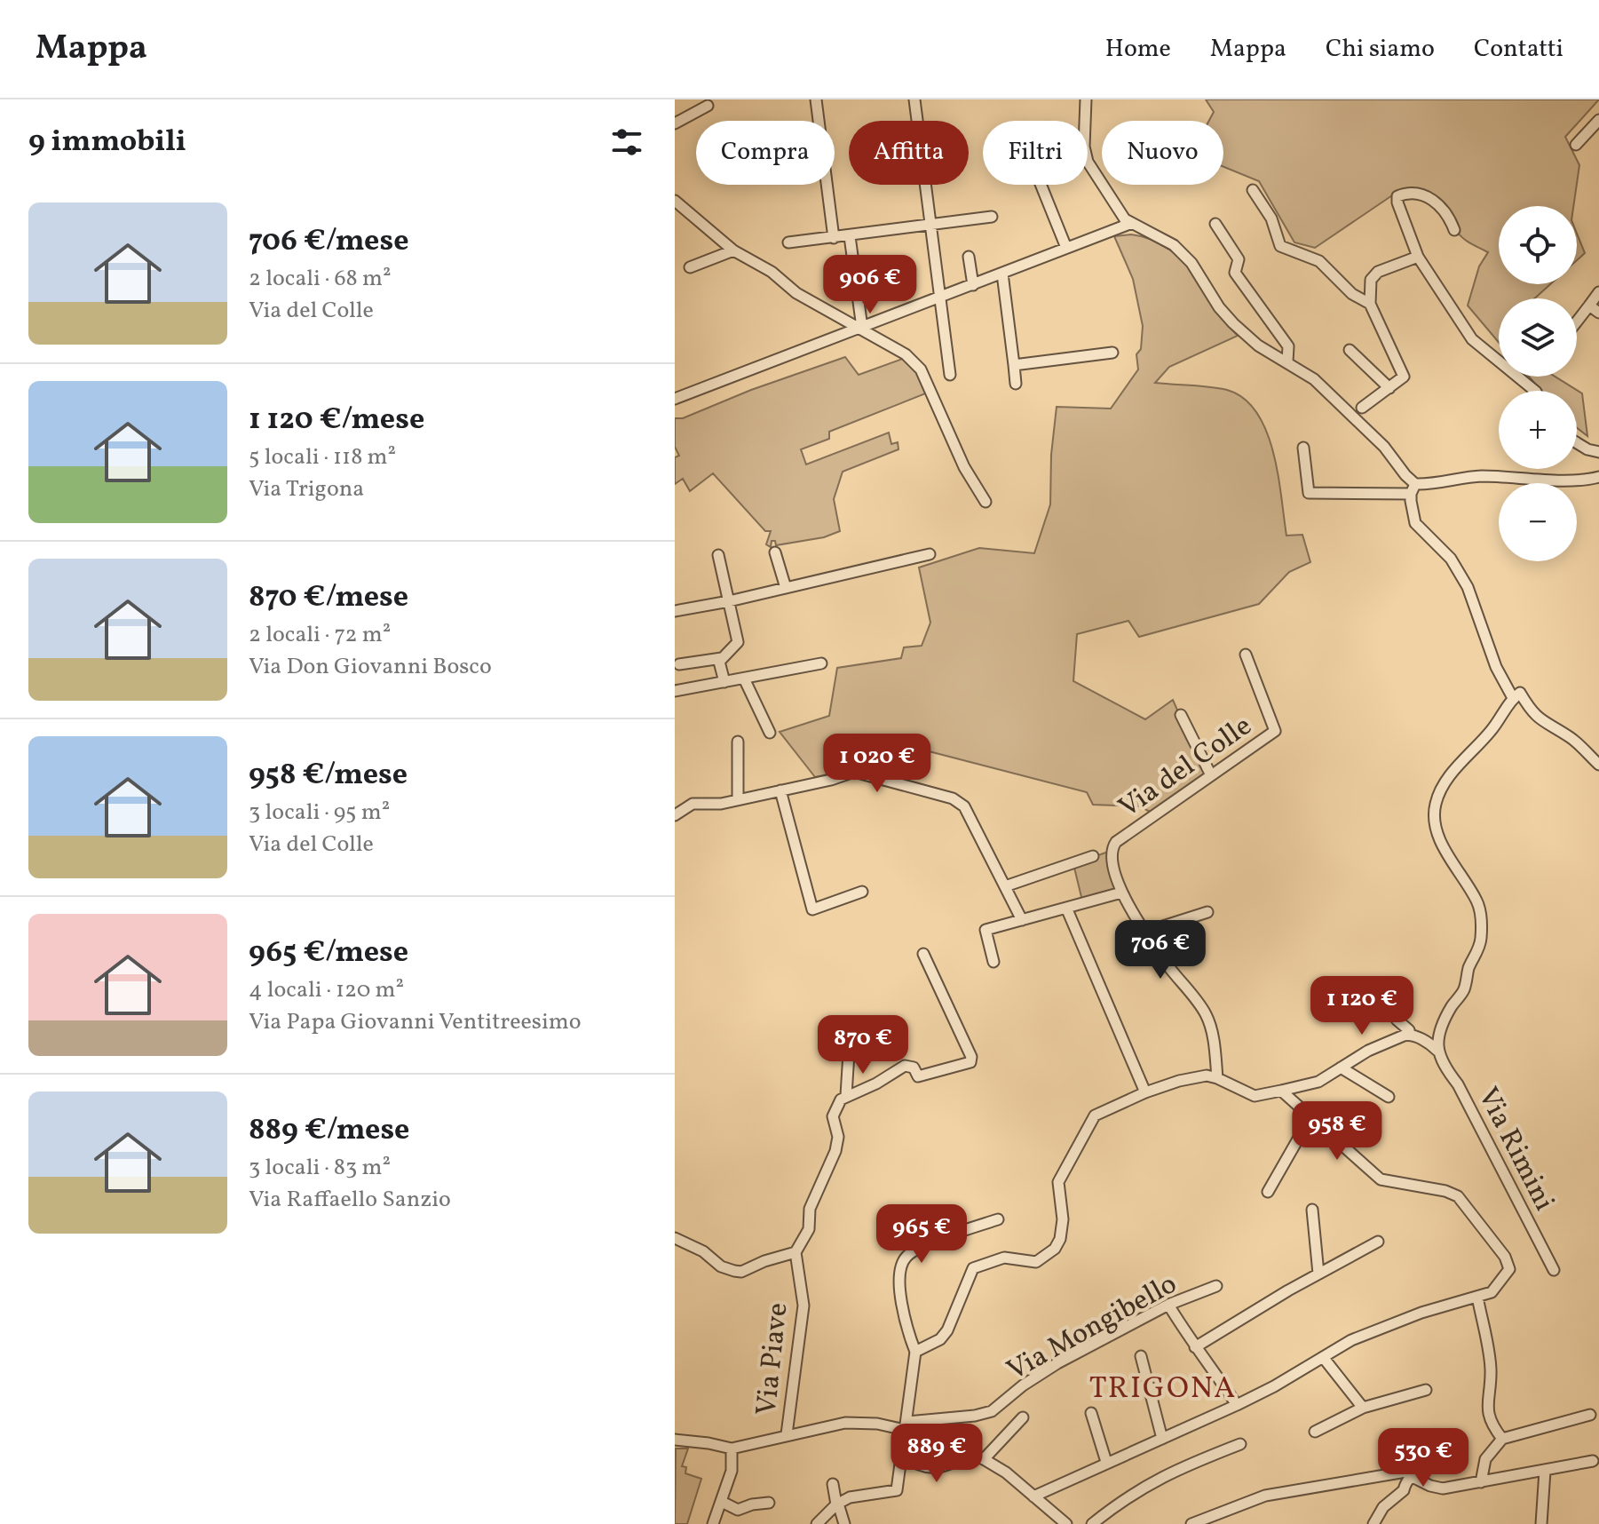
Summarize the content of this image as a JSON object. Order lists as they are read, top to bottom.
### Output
{
  "streets": {
    "street": [
      "Via del Colle",
      "Via Rimini",
      "Via Mongibello",
      "Via Piave"
    ]
  },
  "districts": ["TRIGONA"],
  "page": {
    "header": "Mappa",
    "nav": [
      "Home",
      "Mappa",
      "Chi siamo",
      "Contatti"
    ],
    "heading": "9 immobili",
    "chip": [
      "Compra",
      "Affitta",
      "Filtri",
      "Nuovo"
    ],
    "list": [
      {
        "name": "706 €/mese",
        "note": "2 locali · 68 m² · Via del Colle"
      },
      {
        "name": "1 120 €/mese",
        "note": "5 locali · 118 m² · Via Trigona"
      },
      {
        "name": "870 €/mese",
        "note": "2 locali · 72 m² · Via Don Giovanni Bosco"
      },
      {
        "name": "958 €/mese",
        "note": "3 locali · 95 m² · Via del Colle"
      },
      {
        "name": "965 €/mese",
        "note": "4 locali · 120 m² · Via Papa Giovanni Ventitreesimo"
      },
      {
        "name": "889 €/mese",
        "note": "3 locali · 83 m² · Via Raffaello Sanzio"
      }
    ],
    "map_buttons": ["+", "−"],
    "price": [
      "906 €",
      "1 020 €",
      "706 €",
      "1 120 €",
      "870 €",
      "958 €",
      "965 €",
      "889 €",
      "530 €"
    ]
  }
}
